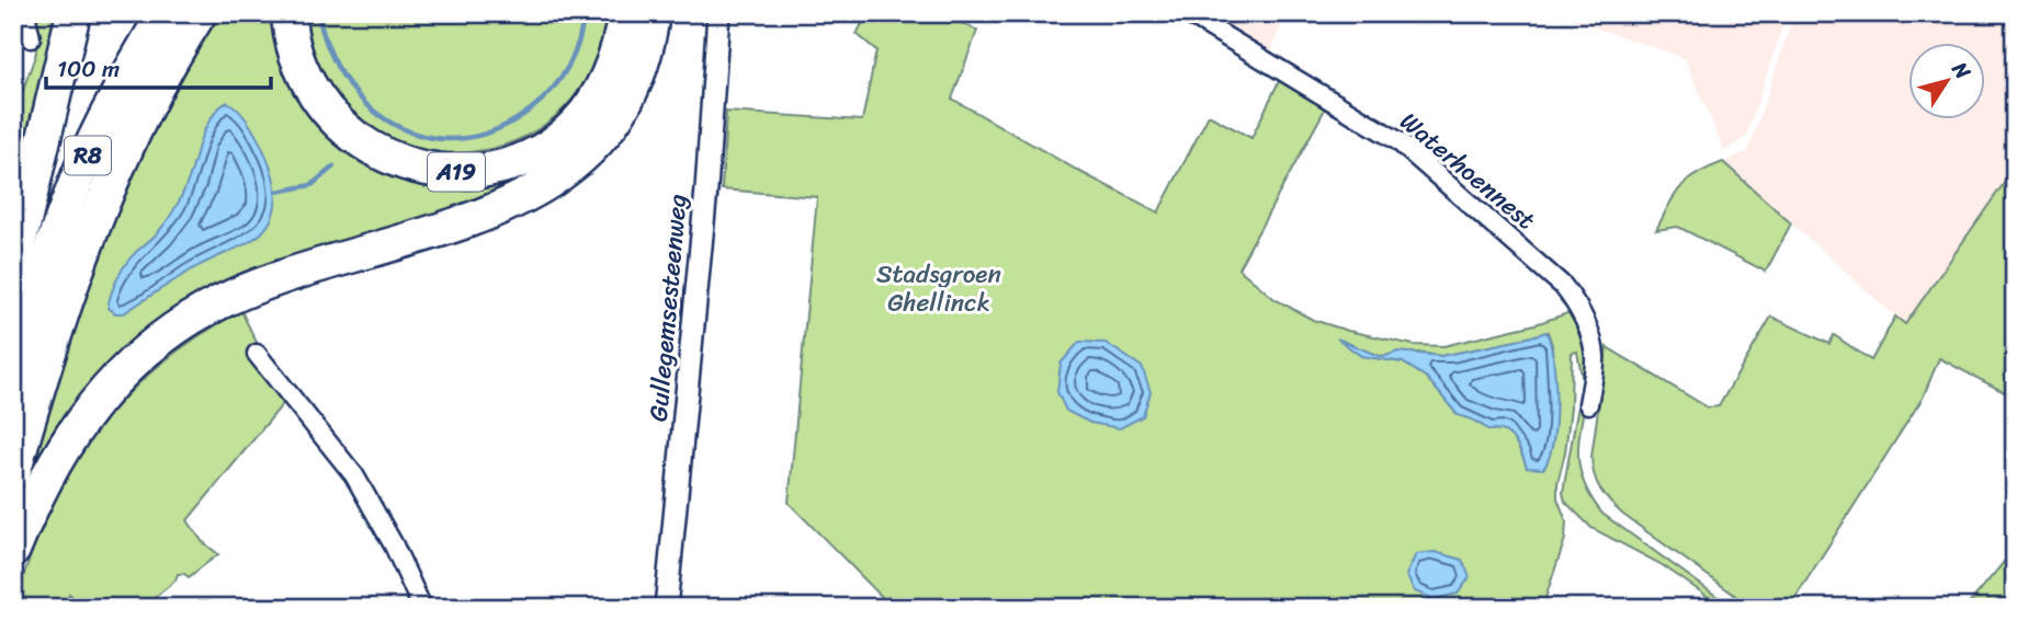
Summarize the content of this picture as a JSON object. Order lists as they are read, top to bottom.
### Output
{
  "streets": {
    "highway": ["R8", "A19"],
    "street": ["Waterhoennest", "Gullegemsesteenweg"]
  },
  "parks": ["Stadsgroen Ghellinck"],
  "scale_bar": "100 m",
  "north": "top right"
}
